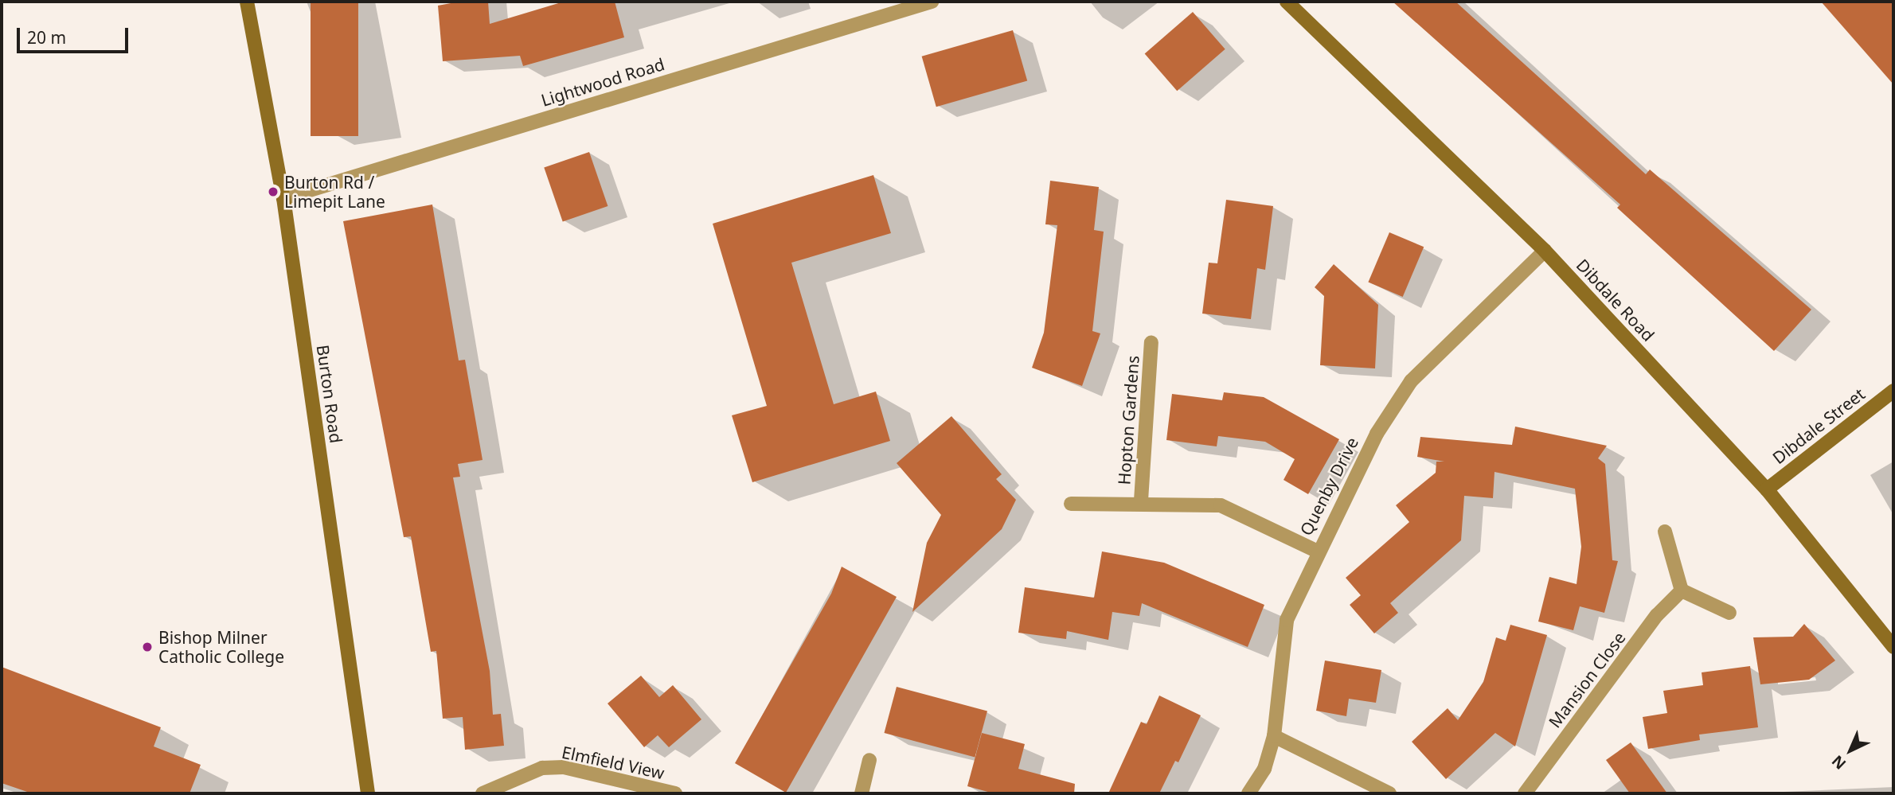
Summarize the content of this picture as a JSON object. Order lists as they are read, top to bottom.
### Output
{
  "streets": {
    "street": [
      "Lightwood Road",
      "Dibdale Road",
      "Burton Road",
      "Hopton Gardens",
      "Dibdale Street",
      "Quenby Drive",
      "Mansion Close",
      "Elmfield View"
    ]
  },
  "crossings": [
    ["Lightwood Road", "Burton Road"],
    ["Dibdale Road", "Dibdale Street"],
    ["Dibdale Road", "Quenby Drive"],
    ["Hopton Gardens", "Quenby Drive"]
  ],
  "places": ["Burton Rd / Limepit Lane", "Bishop Milner Catholic College"],
  "scale_bar": "20 m",
  "north": "bottom left"
}
